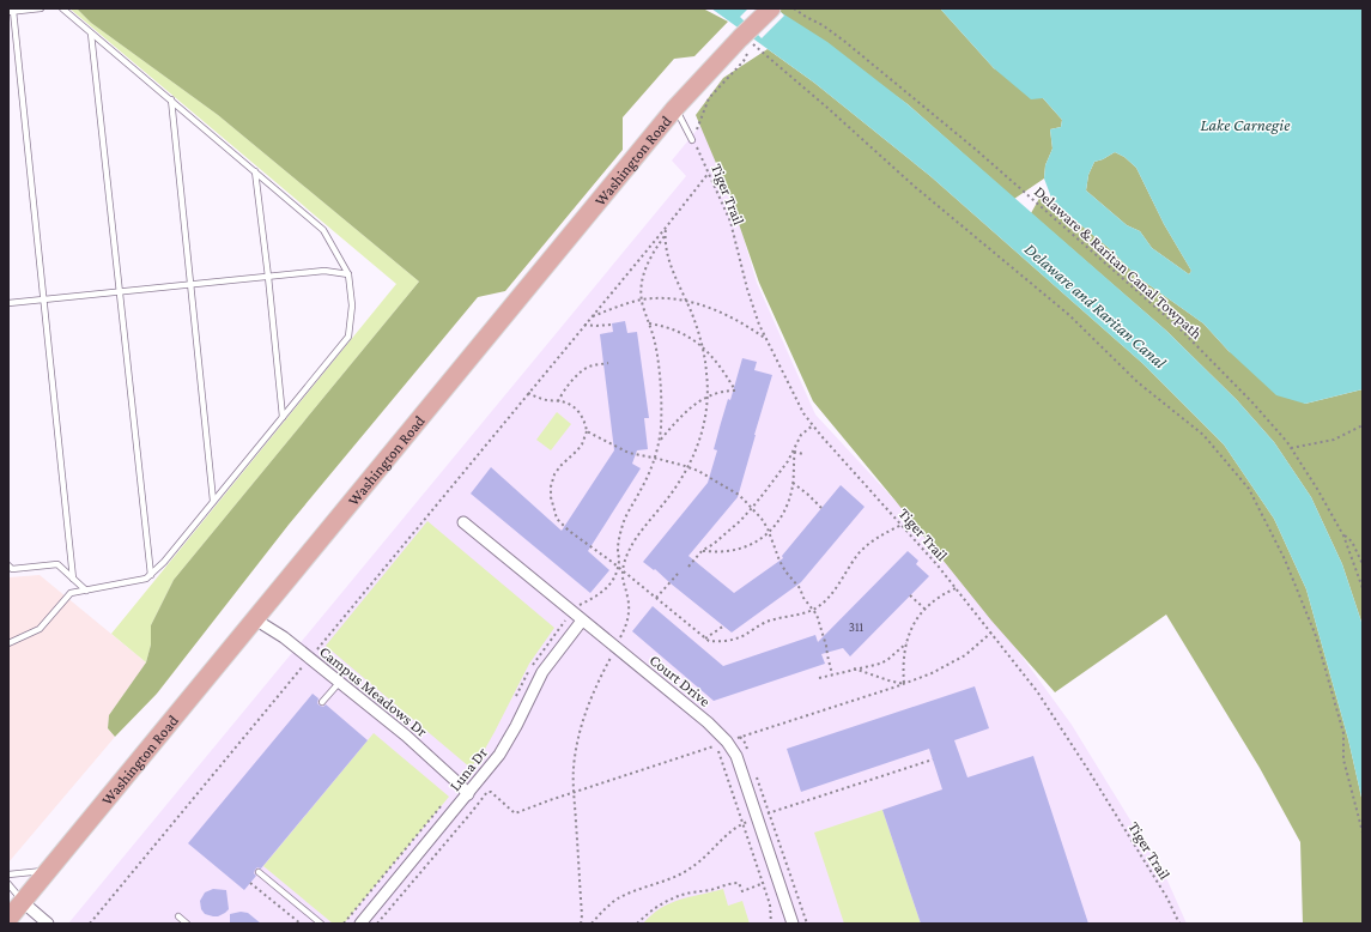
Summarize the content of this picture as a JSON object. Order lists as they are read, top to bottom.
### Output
{
  "streets": {
    "main road": ["Washington Road"],
    "street": ["Court Drive", "Campus Meadows Dr", "Luna Dr"],
    "path": ["Tiger Trail", "Delaware & Raritan Canal Towpath"]
  },
  "crossings": [
    ["Washington Road", "Campus Meadows Dr"],
    ["Court Drive", "Luna Dr"],
    ["Campus Meadows Dr", "Luna Dr"]
  ],
  "water": ["Lake Carnegie", "Delaware and Raritan Canal"],
  "house_numbers": ["311"]
}
